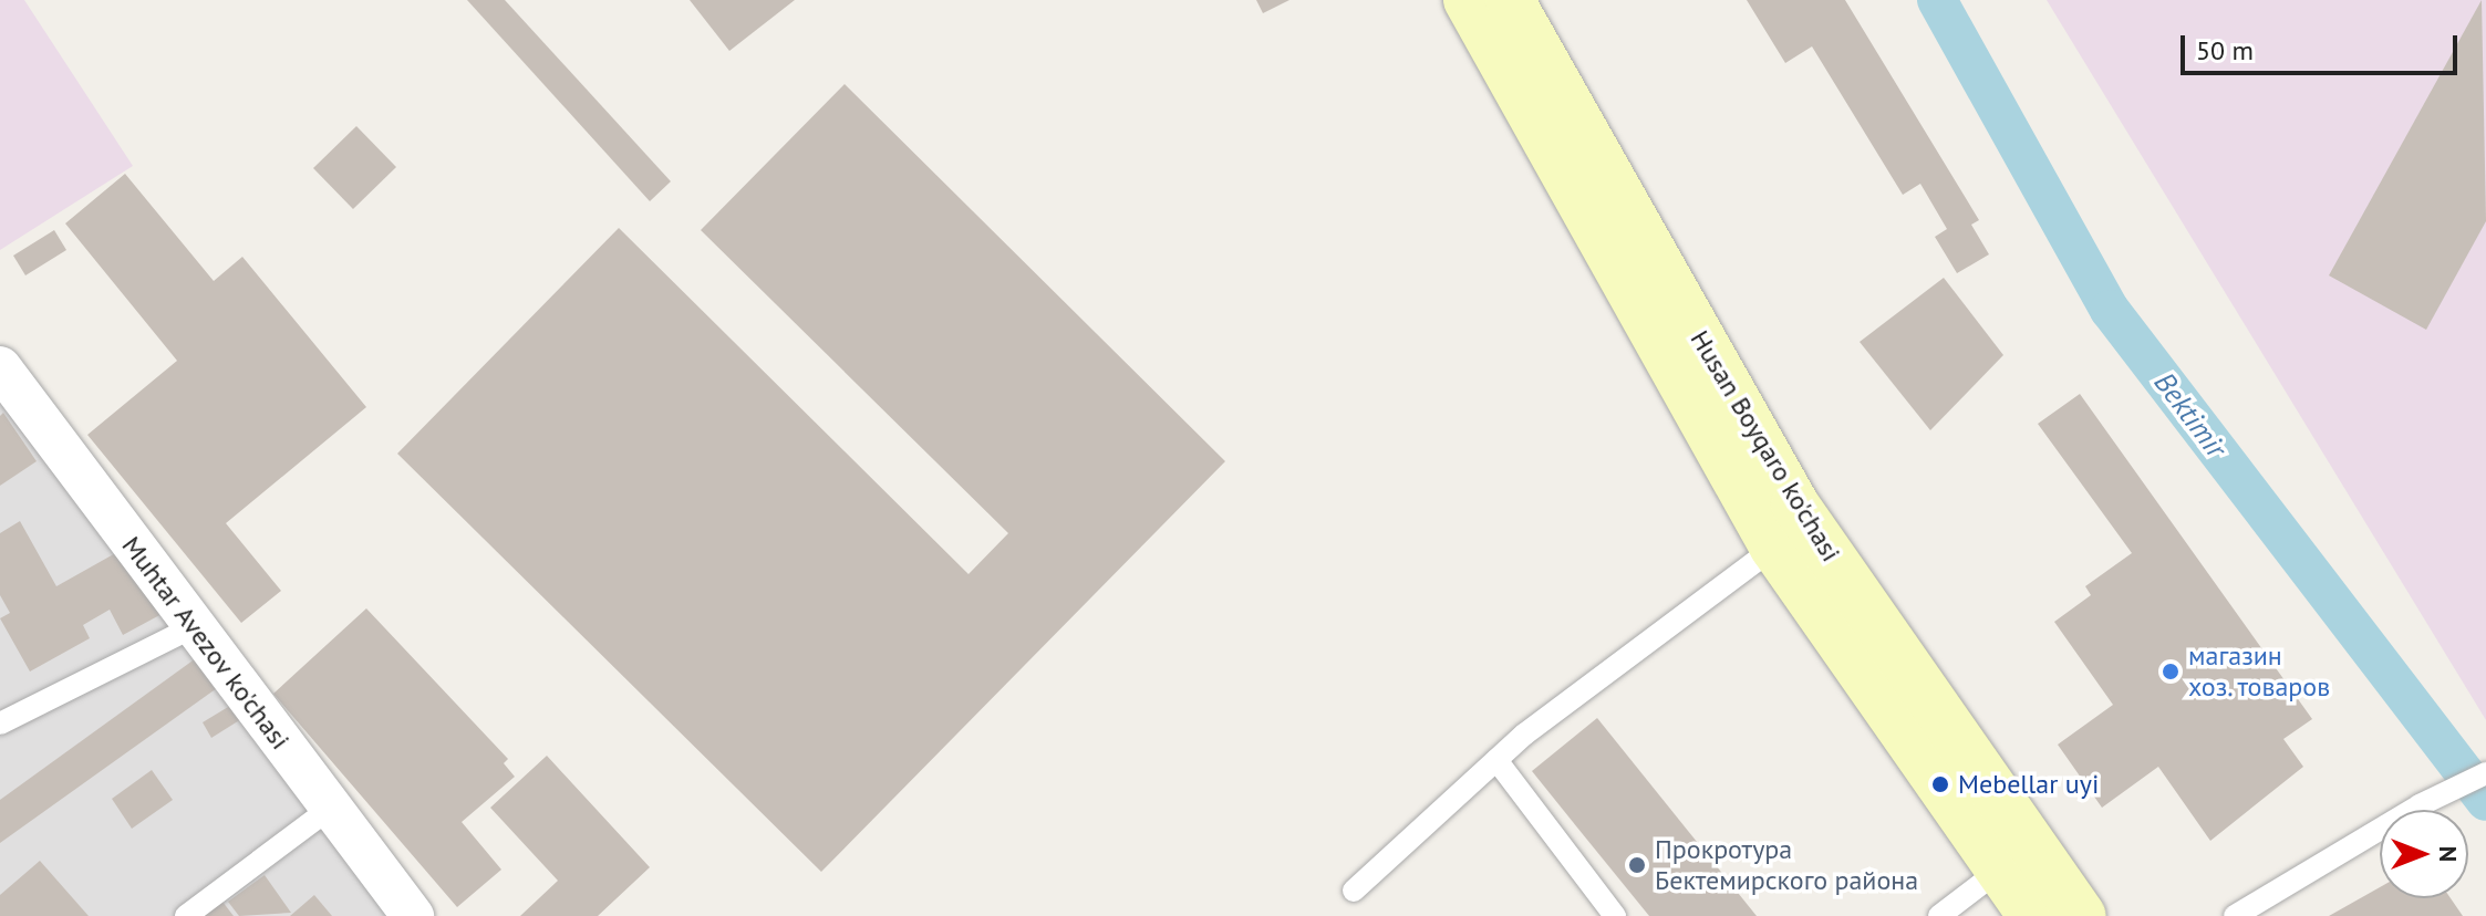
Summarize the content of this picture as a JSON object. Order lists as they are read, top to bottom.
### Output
{
  "streets": {
    "main road": ["Husan Boyqaro ko'chasi"],
    "street": ["Muhtar Avezov ko'chasi"]
  },
  "water": ["Bektimir"],
  "places": ["магазин хоз. товаров", "Mebellar uyi", "Прокротура Бектемирского района"],
  "scale_bar": "50 m",
  "north": "right"
}
